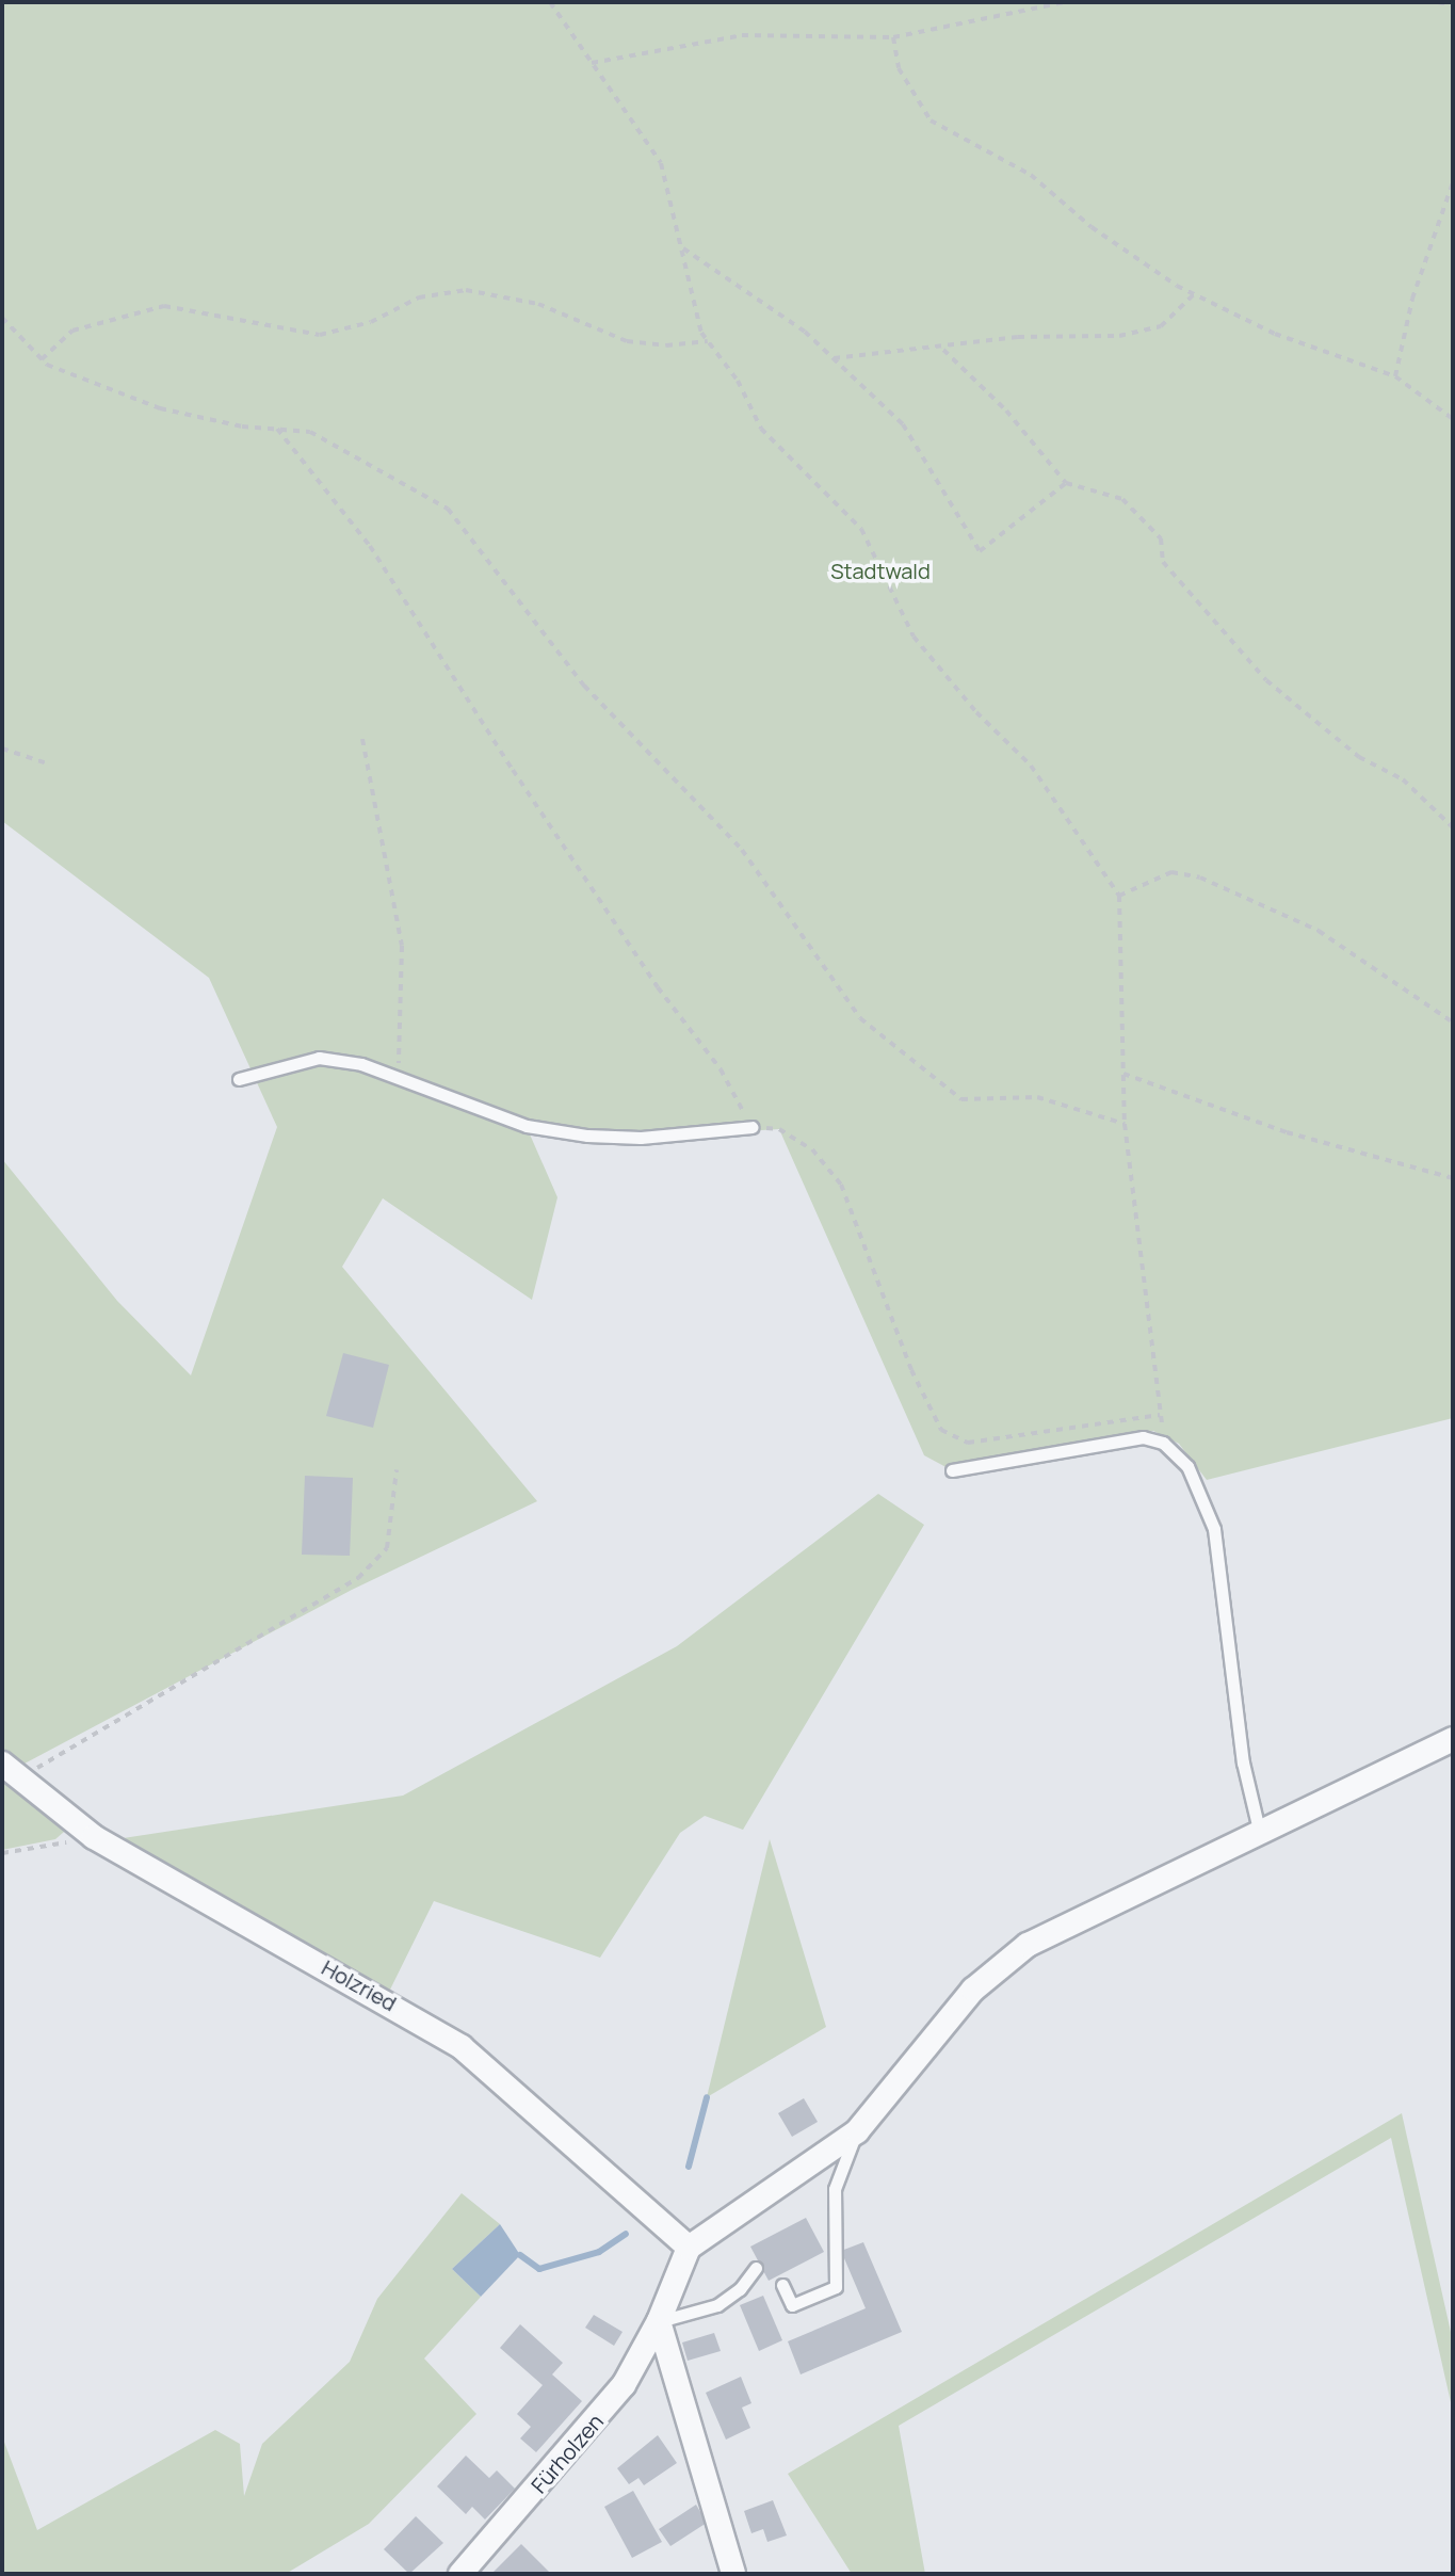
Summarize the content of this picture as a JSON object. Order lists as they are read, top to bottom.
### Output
{
  "streets": {
    "street": ["Holzried", "Fürholzen"]
  },
  "crossings": [
    ["Holzried", "Fürholzen"]
  ],
  "parks": ["Stadtwald"]
}
